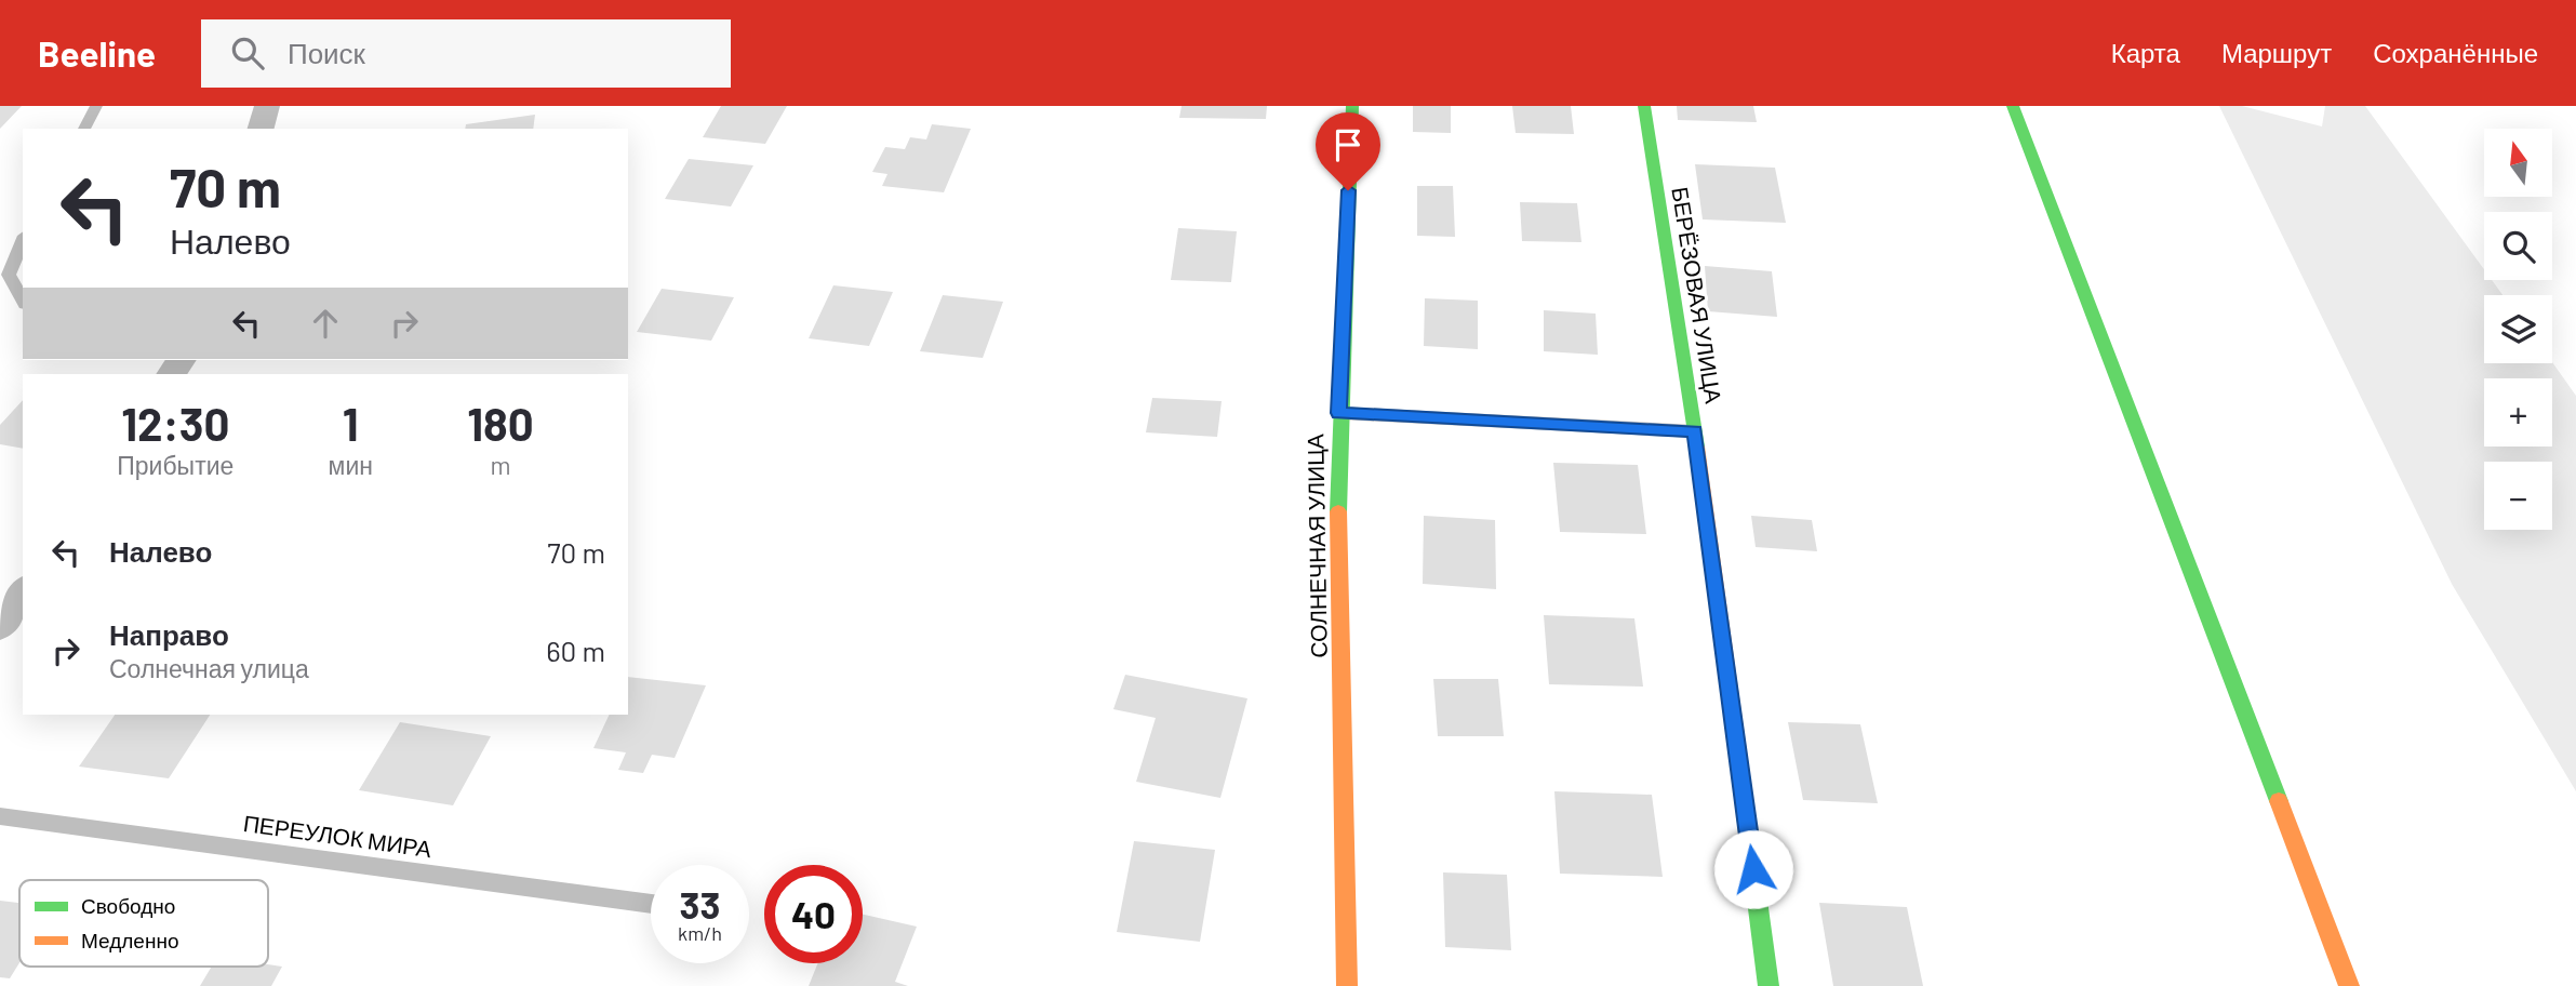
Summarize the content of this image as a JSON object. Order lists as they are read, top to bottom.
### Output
{
  "streets": {
    "street": ["БЕРЁЗОВАЯ УЛИЦА", "СОЛНЕЧНАЯ УЛИЦА"],
    "lane": ["ПЕРЕУЛОК МИРА"]
  },
  "legend": ["Свободно", "Медленно"],
  "north": "top",
  "page": {
    "header": "Beeline",
    "search": "Поиск",
    "nav": ["Карта", "Маршрут", "Сохранённые"],
    "map_buttons": ["+", "−"],
    "turn": ["70 m", "Налево"],
    "eta": [
      "12:30",
      "Прибытие",
      "1",
      "мин",
      "180",
      "m"
    ],
    "list": [
      {
        "name": "Налево",
        "value": "70 m"
      },
      {
        "name": "Направо",
        "note": "Солнечная улица",
        "value": "60 m"
      }
    ],
    "speed": "33 km/h",
    "limit": "40"
  }
}
